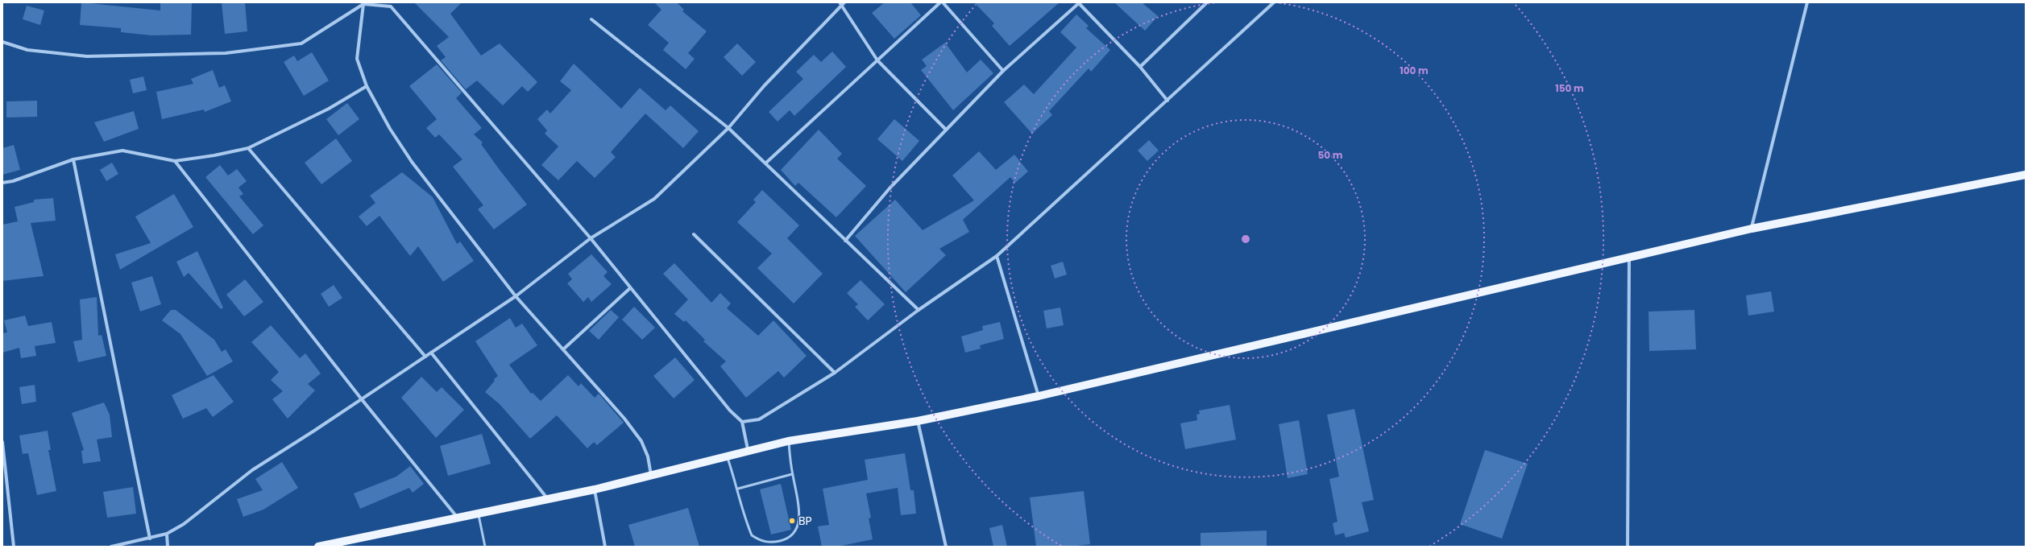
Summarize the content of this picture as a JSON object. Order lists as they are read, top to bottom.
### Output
{
  "places": ["BP"],
  "rings": ["100 m", "150 m", "50 m"]
}
